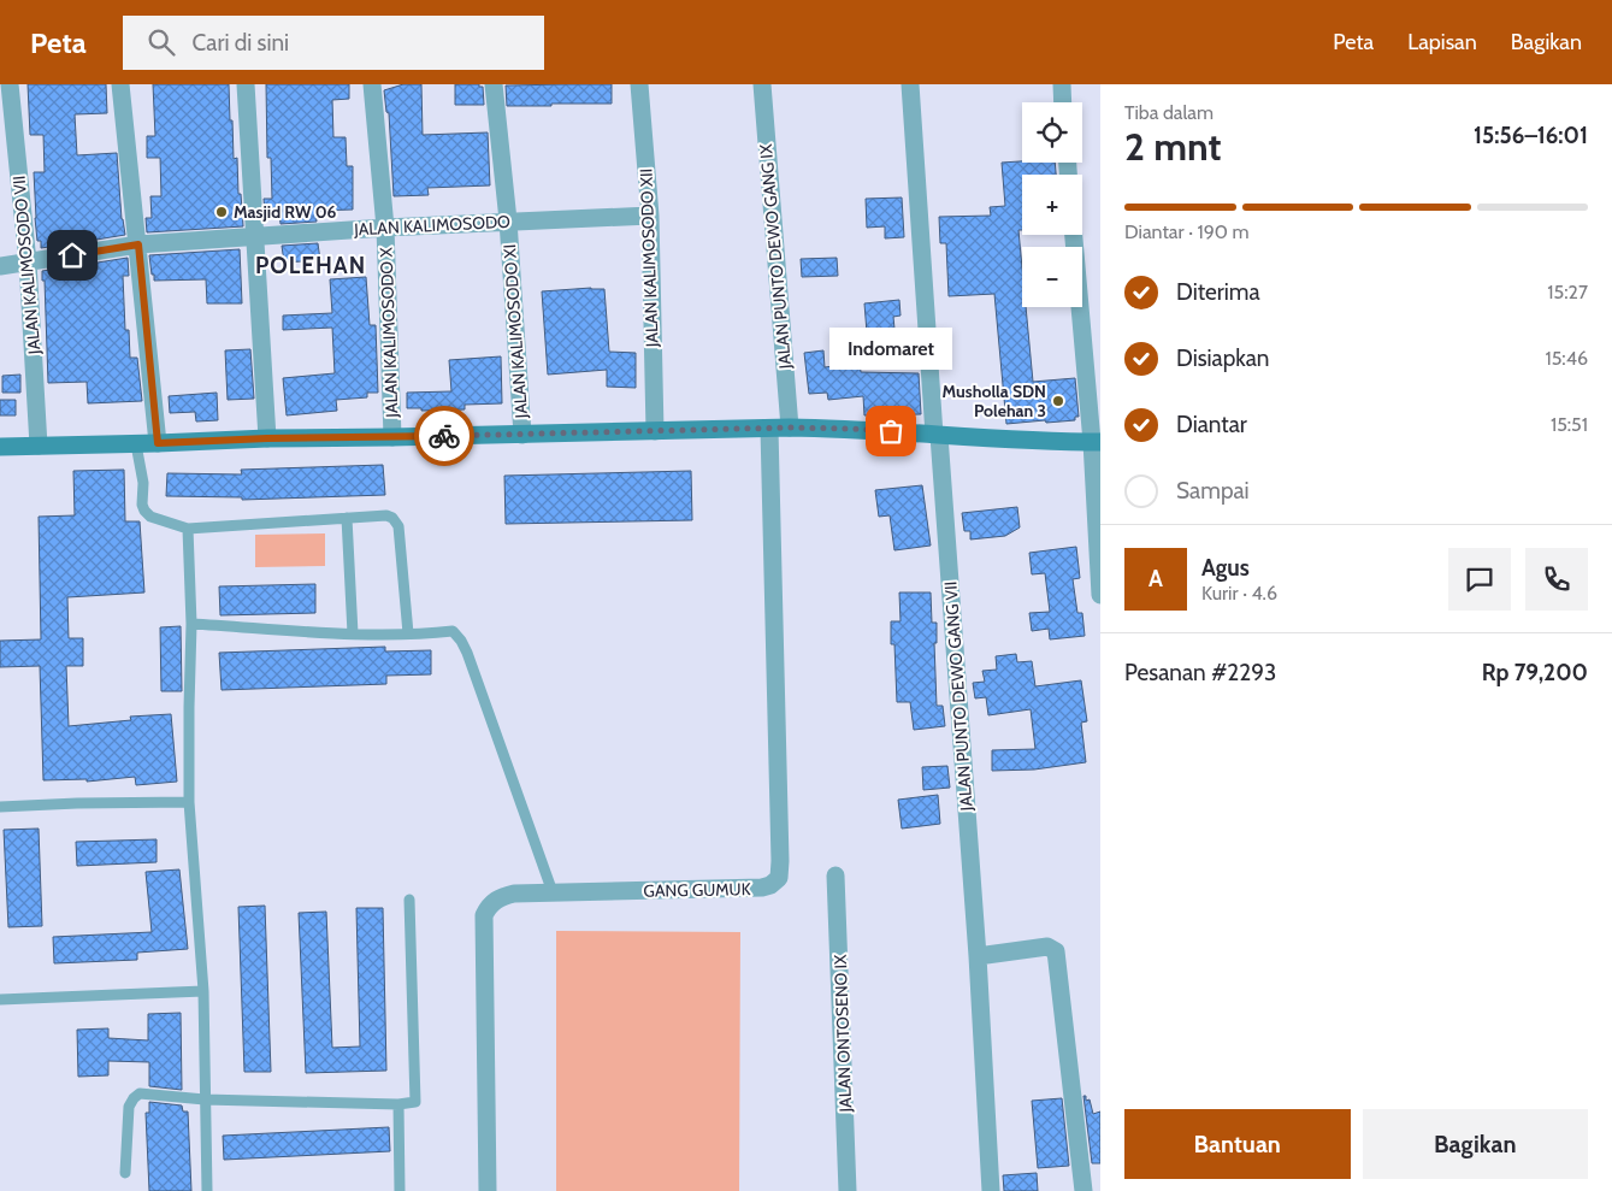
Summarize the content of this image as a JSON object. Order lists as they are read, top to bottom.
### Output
{
  "streets": {
    "street": [
      "JALAN KALIMOSODO",
      "JALAN PUNTO DEWO GANG IX",
      "JALAN KALIMOSODO XII",
      "JALAN KALIMOSODO VII",
      "JALAN KALIMOSODO XI",
      "JALAN KALIMOSODO X",
      "JALAN PUNTO DEWO GANG VII",
      "GANG GUMUK",
      "JALAN ONTOSENO IX"
    ]
  },
  "crossings": [
    ["JALAN KALIMOSODO", "JALAN KALIMOSODO XII"],
    ["JALAN KALIMOSODO", "JALAN KALIMOSODO VII"],
    ["JALAN KALIMOSODO", "JALAN KALIMOSODO XI"],
    ["JALAN KALIMOSODO", "JALAN KALIMOSODO X"]
  ],
  "districts": ["POLEHAN"],
  "places": ["Masjid RW 06", "Musholla SDN Polehan 3", "Indomaret"],
  "page": {
    "header": "Peta",
    "search": "Cari di sini",
    "nav": ["Peta", "Lapisan", "Bagikan"],
    "heading": ["2 mnt", "Tiba dalam", "15:56–16:01"],
    "panel": [
      "Agus",
      "Kurir · 4.6",
      "Pesanan #2293",
      "Rp 79,200"
    ],
    "map_buttons": ["+", "−"],
    "bar": "Diantar · 190 m",
    "list": [
      ["Diterima", "15:27"],
      ["Disiapkan", "15:46"],
      ["Diantar", "15:51"],
      "Sampai"
    ],
    "bubble": "Indomaret",
    "round": "A",
    "buttons": ["Bantuan", "Bagikan"]
  }
}
